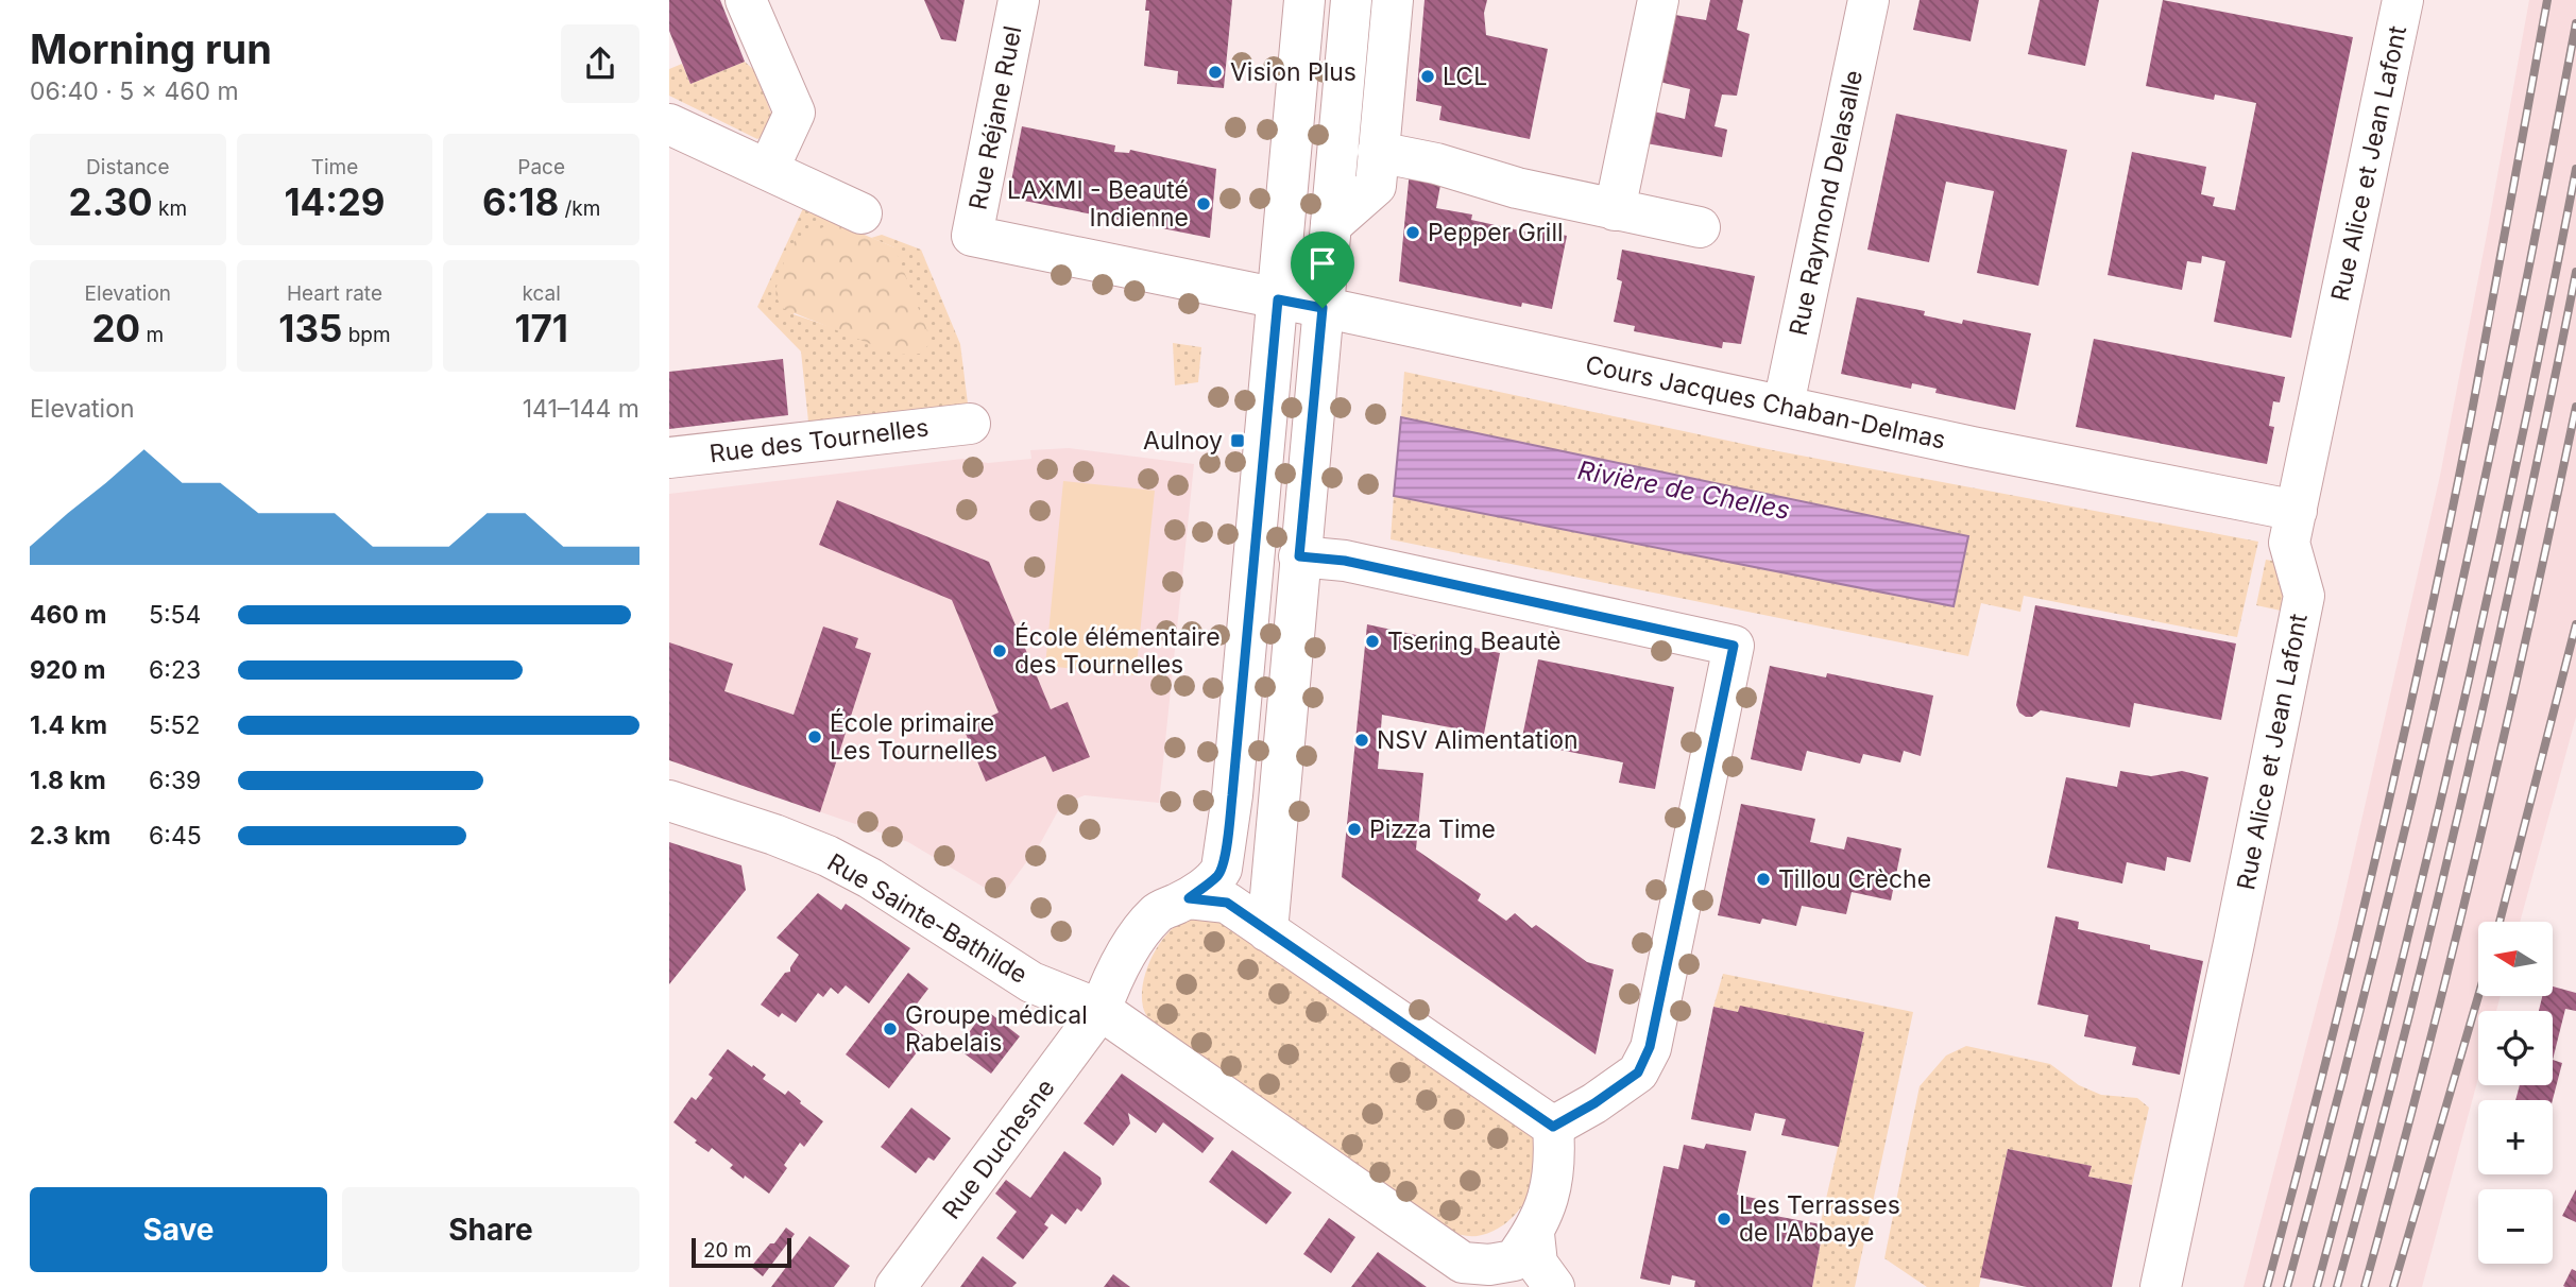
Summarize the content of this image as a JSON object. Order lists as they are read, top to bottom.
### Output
{
  "streets": {
    "street": [
      "Rue Réjane Ruel",
      "Rue Alice et Jean Lafont",
      "Rue Raymond Delasalle",
      "Cours Jacques Chaban-Delmas",
      "Rue des Tournelles",
      "Rue Sainte-Bathilde",
      "Rue Duchesne"
    ]
  },
  "crossings": [
    ["Rue Réjane Ruel", "Cours Jacques Chaban-Delmas"],
    ["Rue Alice et Jean Lafont", "Cours Jacques Chaban-Delmas"],
    ["Rue Raymond Delasalle", "Cours Jacques Chaban-Delmas"],
    ["Cours Jacques Chaban-Delmas", "Rue Duchesne"],
    ["Rue Sainte-Bathilde", "Rue Duchesne"]
  ],
  "water": ["Rivière de Chelles"],
  "places": {
    "other": [
      "Vision Plus",
      "LCL",
      "LAXMI - Beauté Indienne",
      "Pepper Grill",
      "Tsering Beautè",
      "École élémentaire des Tournelles",
      "École primaire Les Tournelles",
      "NSV Alimentation",
      "Pizza Time",
      "Tillou Crèche",
      "Groupe médical Rabelais",
      "Les Terrasses de l'Abbaye"
    ],
    "transit": ["Aulnoy"]
  },
  "scale_bar": "20 m",
  "north": "left",
  "page": {
    "heading": ["Morning run", "06:40 · 5 × 460 m"],
    "stats": [
      ["Distance", "2.30 km"],
      ["Time", "14:29"],
      ["Pace", "6:18 /km"],
      ["Elevation", "20 m"],
      ["Heart rate", "135 bpm"],
      ["kcal", "171"]
    ],
    "chart": ["Elevation", "141–144 m"],
    "list": [
      {
        "name": "460 m",
        "note": "5:54"
      },
      {
        "name": "920 m",
        "note": "6:23"
      },
      {
        "name": "1.4 km",
        "note": "5:52"
      },
      {
        "name": "1.8 km",
        "note": "6:39"
      },
      {
        "name": "2.3 km",
        "note": "6:45"
      }
    ],
    "map_buttons": ["+", "−"],
    "buttons": ["Save", "Share"],
    "scale": "20 m"
  }
}
